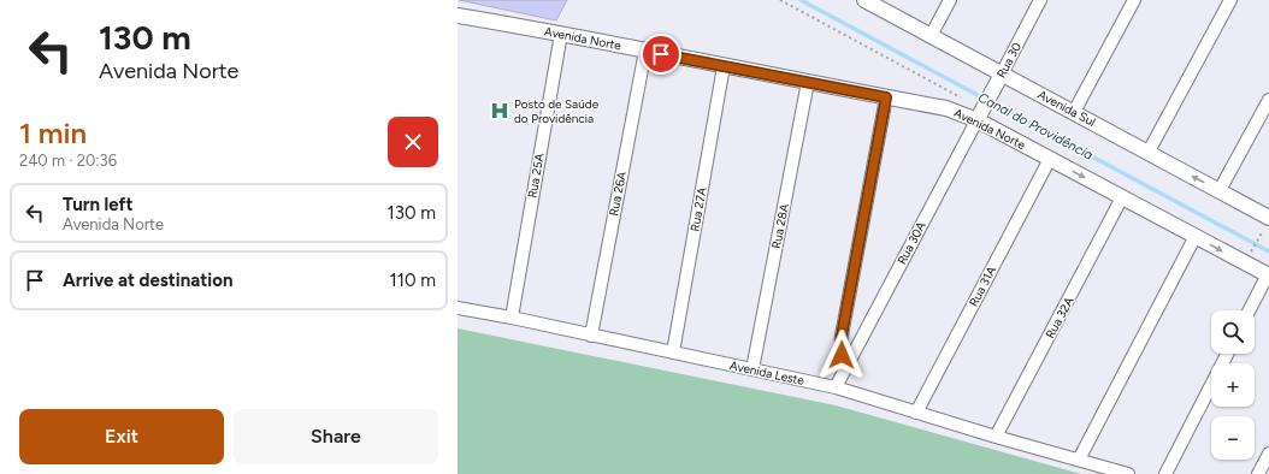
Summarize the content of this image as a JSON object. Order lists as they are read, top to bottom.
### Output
{
  "streets": {
    "street": [
      "Avenida Norte",
      "Rua 30",
      "Avenida Sul",
      "Rua 25A",
      "Rua 26A",
      "Rua 27A",
      "Rua 28A",
      "Rua 30A",
      "Rua 31A",
      "Rua 32A",
      "Avenida Leste"
    ]
  },
  "crossings": [
    ["Avenida Norte", "Rua 30"],
    ["Avenida Norte", "Rua 25A"],
    ["Avenida Norte", "Rua 26A"],
    ["Avenida Norte", "Rua 27A"],
    ["Avenida Norte", "Rua 28A"],
    ["Avenida Norte", "Rua 30A"],
    ["Avenida Norte", "Rua 31A"],
    ["Avenida Norte", "Rua 32A"],
    ["Rua 30", "Avenida Sul"],
    ["Rua 30", "Rua 30A"],
    ["Rua 25A", "Avenida Leste"],
    ["Rua 26A", "Avenida Leste"],
    ["Rua 27A", "Avenida Leste"],
    ["Rua 28A", "Avenida Leste"],
    ["Rua 30A", "Avenida Leste"],
    ["Rua 31A", "Avenida Leste"],
    ["Rua 32A", "Avenida Leste"]
  ],
  "water": ["Canal do Providência"],
  "places": {
    "hospital": ["Posto de Saúde do Providência"]
  },
  "page": {
    "turn": ["130 m", "Avenida Norte"],
    "heading": ["1 min", "240 m · 20:36"],
    "list": [
      {
        "name": "Turn left",
        "note": "Avenida Norte",
        "value": "130 m"
      },
      {
        "name": "Arrive at destination",
        "value": "110 m"
      }
    ],
    "map_buttons": ["+", "−"],
    "buttons": ["Exit", "Share"]
  }
}
